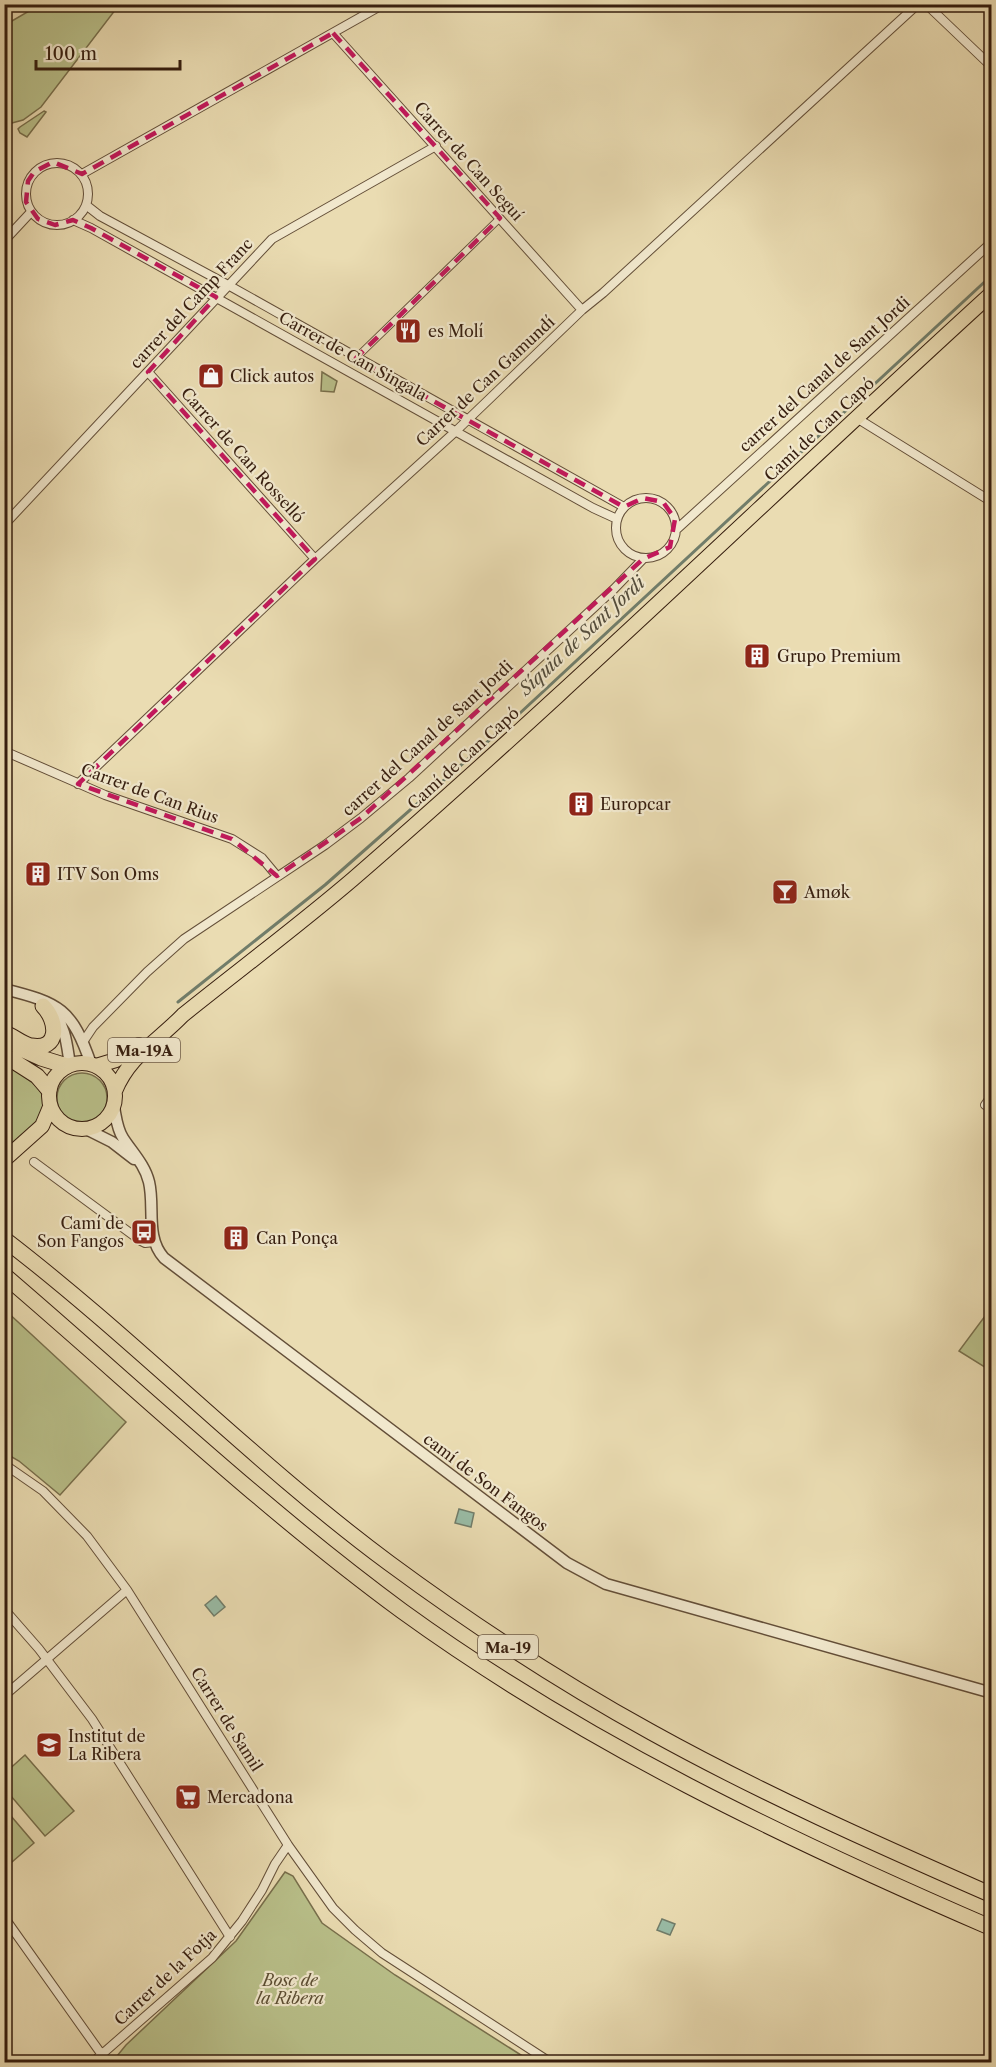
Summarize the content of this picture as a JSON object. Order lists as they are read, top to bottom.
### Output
{
  "streets": {
    "highway": ["Ma-19"],
    "main road": ["Camí de Can Capó", "Ma-19A"],
    "street": [
      "Carrer de Can Seguí",
      "carrer del Camp Franc",
      "Carrer de Can Singala",
      "carrer del Canal de Sant Jordi",
      "Carrer de Can Gamundí",
      "Carrer de Can Rosselló",
      "Carrer de Can Rius",
      "camí de Son Fangos",
      "Carrer de Samil",
      "Carrer de la Fotja"
    ]
  },
  "crossings": [
    ["Carrer de Can Seguí", "carrer del Camp Franc"],
    ["Carrer de Can Seguí", "Carrer de Can Gamundí"],
    ["carrer del Camp Franc", "Carrer de Can Singala"],
    ["carrer del Camp Franc", "Carrer de Can Rosselló"],
    ["Carrer de Can Singala", "carrer del Canal de Sant Jordi"],
    ["Carrer de Can Singala", "Carrer de Can Gamundí"],
    ["carrer del Canal de Sant Jordi", "Carrer de Can Rius"],
    ["Carrer de Can Gamundí", "Carrer de Can Rosselló"],
    ["Carrer de Can Gamundí", "Carrer de Can Rius"],
    ["Carrer de Samil", "Carrer de la Fotja"]
  ],
  "water": ["Síquia de Sant Jordi"],
  "parks": ["Bosc de la Ribera"],
  "places": {
    "restaurant": ["es Molí"],
    "shop": ["Click autos"],
    "building": [
      "Grupo Premium",
      "Europcar",
      "ITV Son Oms",
      "Can Ponça"
    ],
    "bar": ["Amøk"],
    "bus stop": ["Camí de Son Fangos"],
    "school or university": ["Institut de La Ribera"],
    "supermarket": ["Mercadona"]
  },
  "scale_bar": "100 m"
}
